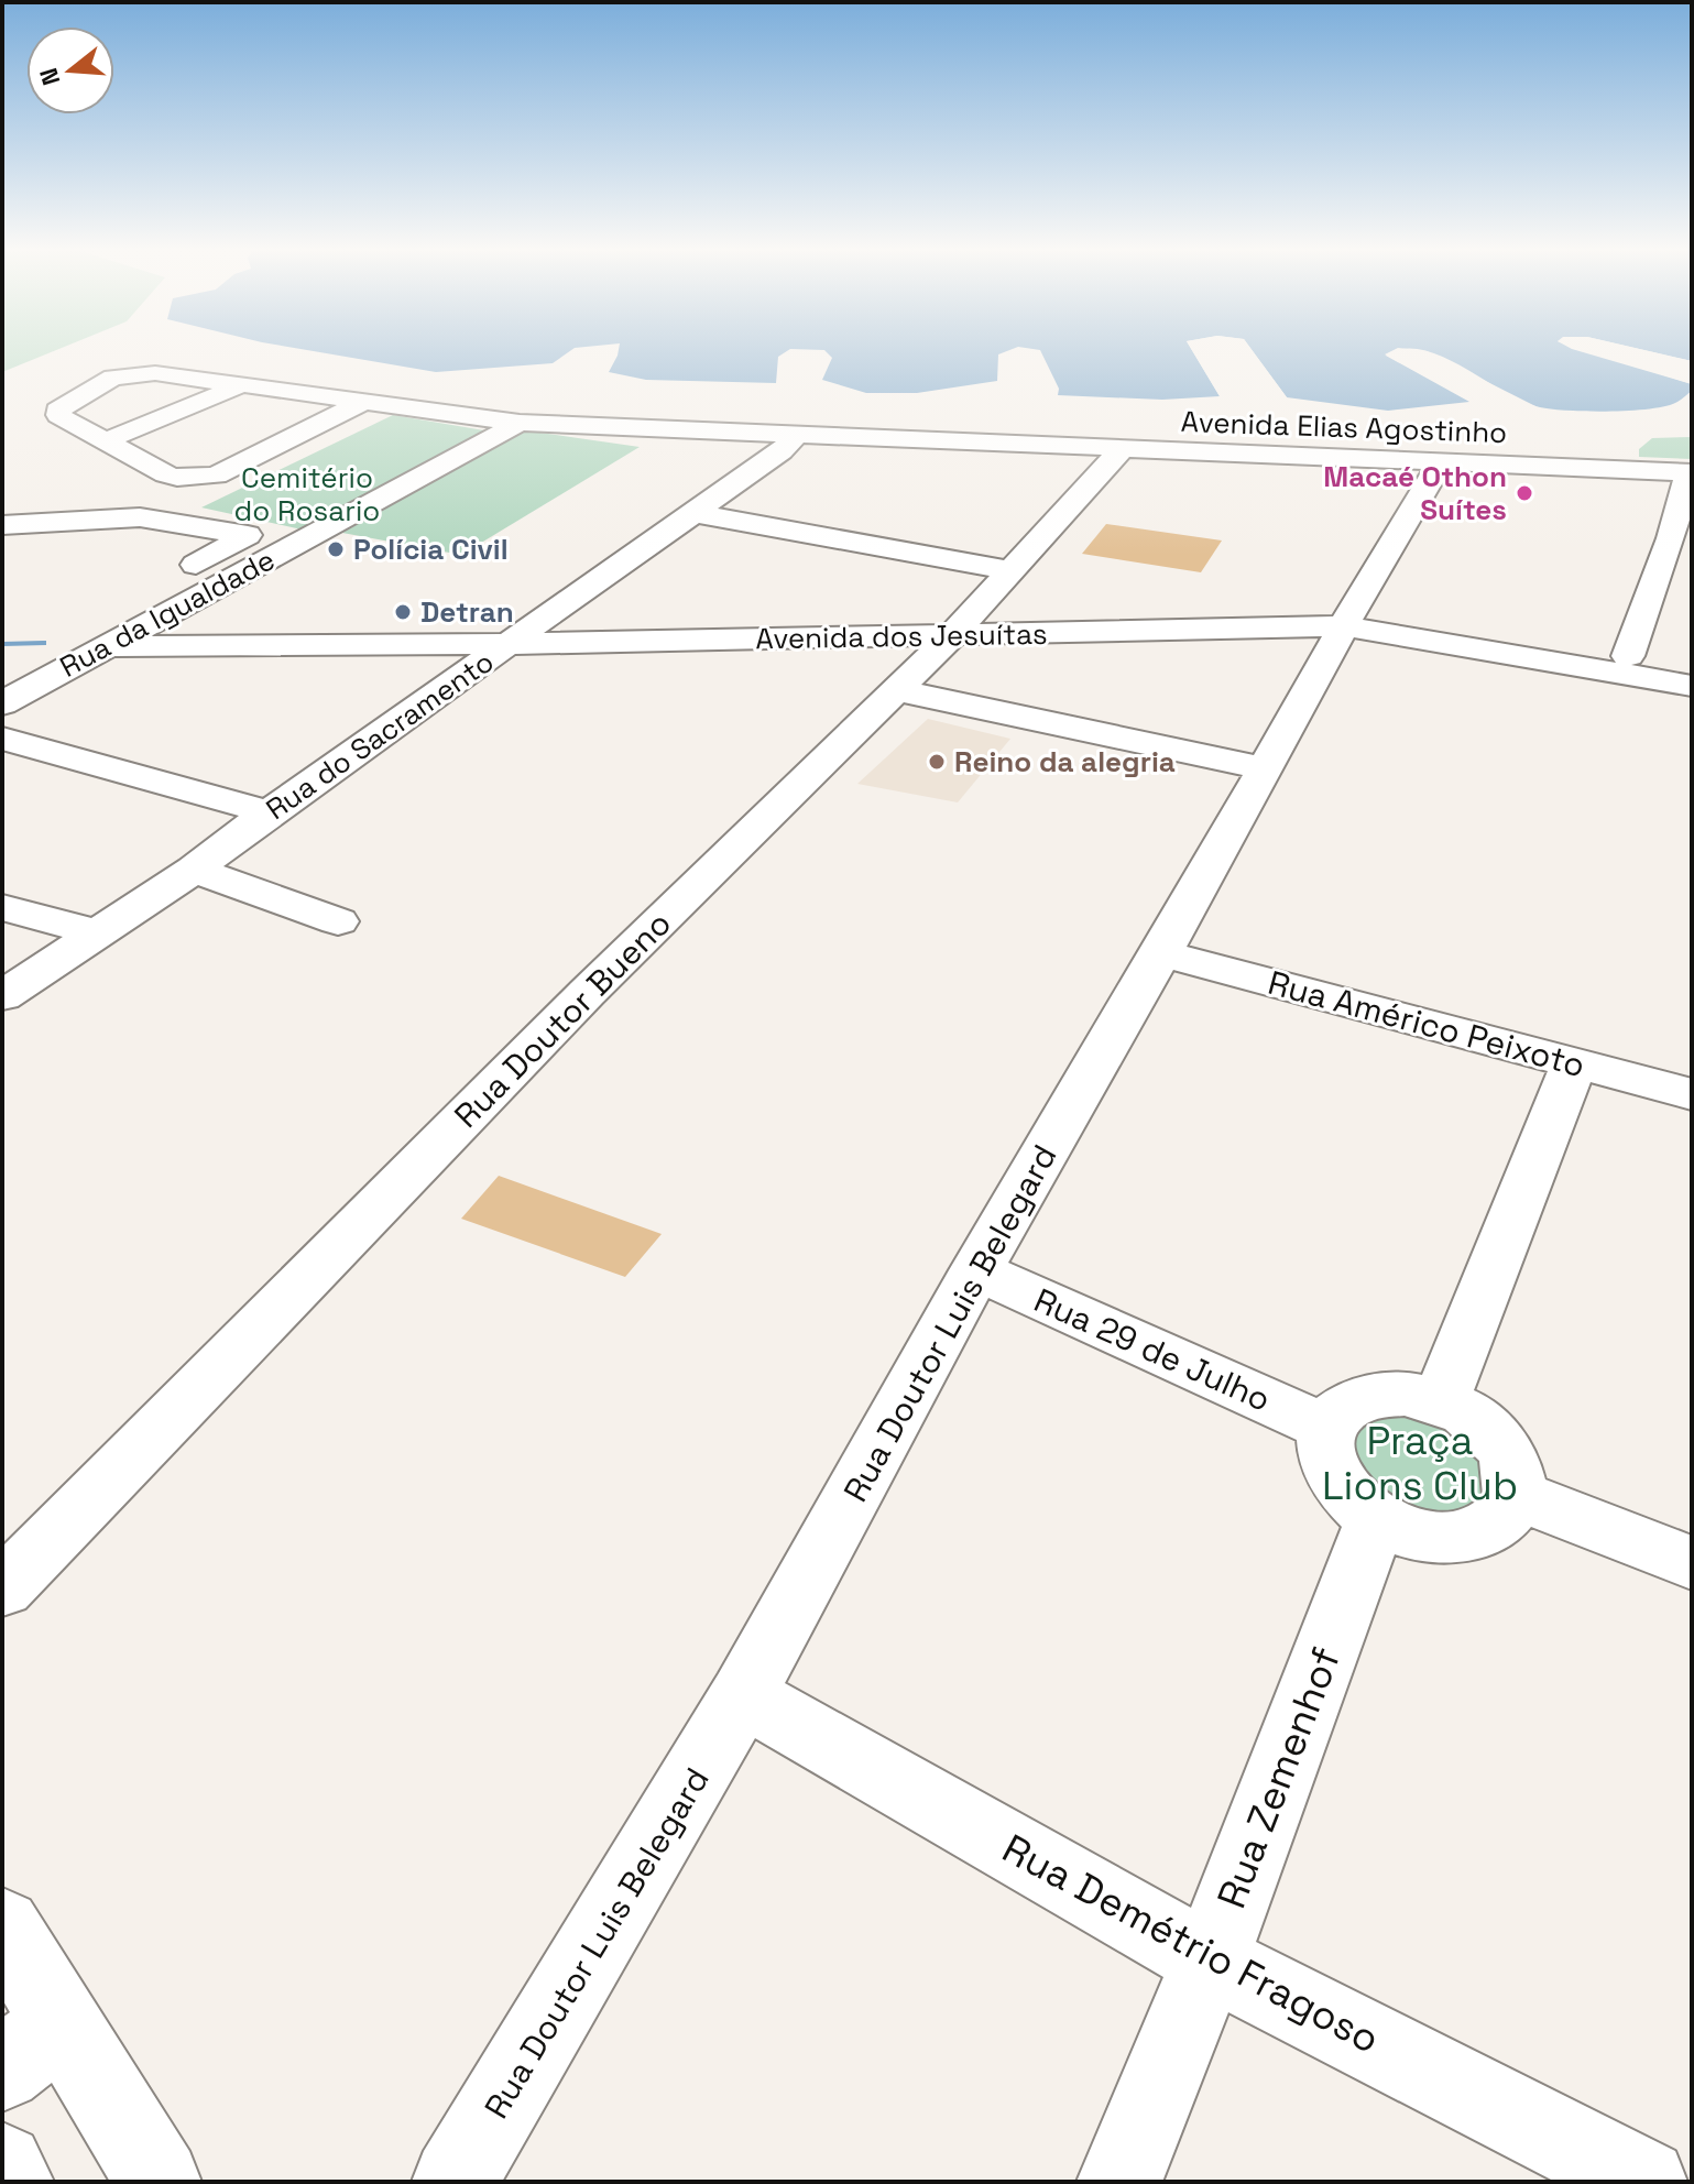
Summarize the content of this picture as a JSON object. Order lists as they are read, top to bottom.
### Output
{
  "streets": {
    "street": [
      "Avenida Elias Agostinho",
      "Rua da Igualdade",
      "Avenida dos Jesuítas",
      "Rua do Sacramento",
      "Rua Doutor Bueno",
      "Rua Américo Peixoto",
      "Rua Doutor Luis Belegard",
      "Rua 29 de Julho",
      "Rua Zemenhof",
      "Rua Demétrio Fragoso"
    ]
  },
  "crossings": [
    ["Avenida Elias Agostinho", "Rua da Igualdade"],
    ["Avenida Elias Agostinho", "Rua do Sacramento"],
    ["Avenida Elias Agostinho", "Rua Doutor Bueno"],
    ["Avenida Elias Agostinho", "Rua Doutor Luis Belegard"],
    ["Rua da Igualdade", "Avenida dos Jesuítas"],
    ["Avenida dos Jesuítas", "Rua do Sacramento"],
    ["Avenida dos Jesuítas", "Rua Doutor Bueno"],
    ["Avenida dos Jesuítas", "Rua Doutor Luis Belegard"],
    ["Rua Américo Peixoto", "Rua Doutor Luis Belegard"],
    ["Rua Doutor Luis Belegard", "Rua 29 de Julho"],
    ["Rua Doutor Luis Belegard", "Rua Demétrio Fragoso"],
    ["Rua 29 de Julho", "Rua Zemenhof"],
    ["Rua Zemenhof", "Rua Demétrio Fragoso"]
  ],
  "parks": ["Cemitério do Rosario", "Praça Lions Club"],
  "places": [
    "Macaé Othon Suítes",
    "Polícia Civil",
    "Detran",
    "Reino da alegria"
  ],
  "north": "left"
}
